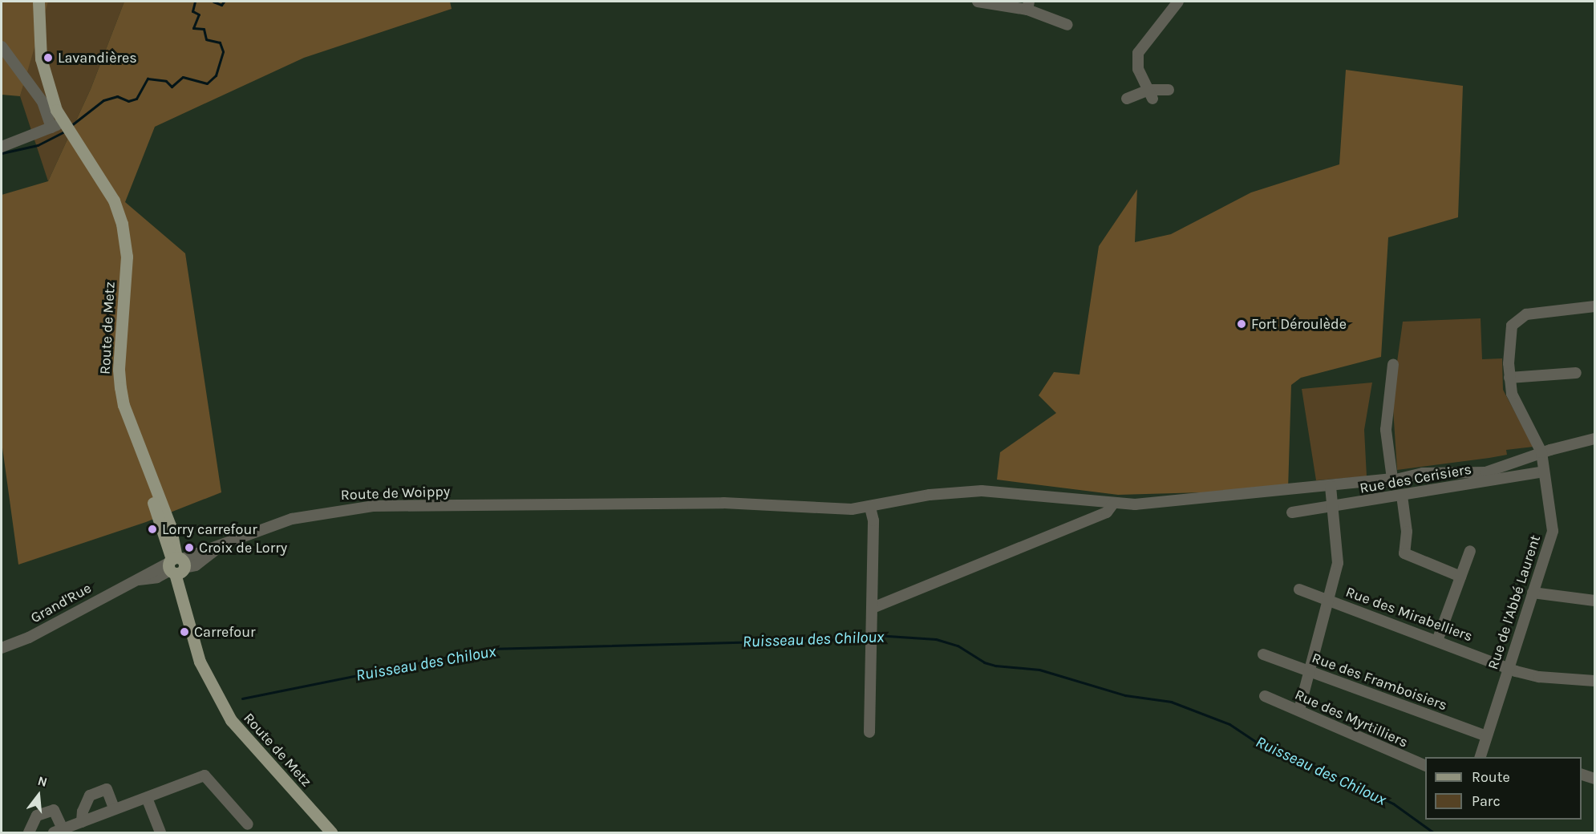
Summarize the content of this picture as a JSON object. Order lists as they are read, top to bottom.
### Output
{
  "streets": {
    "main road": ["Route de Metz"],
    "street": [
      "Rue des Cerisiers",
      "Route de Woippy",
      "Rue de l'Abbé Laurent",
      "Grand'Rue",
      "Rue des Mirabelliers",
      "Rue des Framboisiers",
      "Rue des Myrtilliers"
    ]
  },
  "crossings": [
    ["Route de Metz", "Route de Woippy"],
    ["Route de Metz", "Grand'Rue"],
    ["Rue des Cerisiers", "Rue de l'Abbé Laurent"],
    ["Route de Woippy", "Rue de l'Abbé Laurent"],
    ["Route de Woippy", "Grand'Rue"],
    ["Rue de l'Abbé Laurent", "Rue des Mirabelliers"],
    ["Rue de l'Abbé Laurent", "Rue des Framboisiers"]
  ],
  "water": ["Ruisseau des Chiloux"],
  "places": [
    "Lavandières",
    "Fort Déroulède",
    "Lorry carrefour",
    "Croix de Lorry",
    "Carrefour"
  ],
  "legend": ["Route", "Parc"],
  "north": "top"
}
